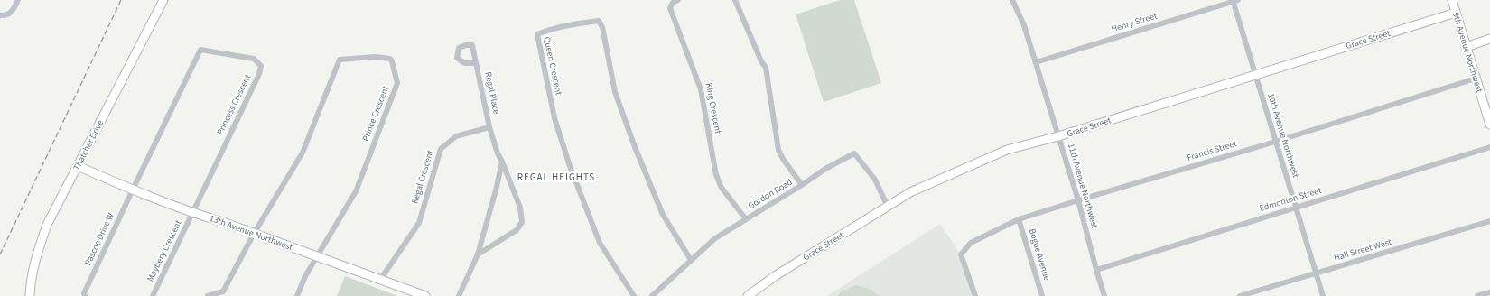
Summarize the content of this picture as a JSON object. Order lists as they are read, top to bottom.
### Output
{
  "streets": {
    "street": [
      "Henry Street",
      "Grace Street",
      "9th Avenue Northwest",
      "Queen Crescent",
      "Regal Place",
      "Princess Crescent",
      "King Crescent",
      "Prince Crescent",
      "10th Avenue Northwest",
      "Thatcher Drive",
      "Francis Street",
      "Regal Crescent",
      "11th Avenue Northwest",
      "Gordon Road",
      "Edmonton Street",
      "13th Avenue Northwest",
      "Pascoe Drive W",
      "Hall Street West",
      "Maybery Crescent",
      "Bogue Avenue"
    ]
  },
  "crossings": [
    ["Henry Street", "10th Avenue Northwest"],
    ["Henry Street", "11th Avenue Northwest"],
    ["Grace Street", "9th Avenue Northwest"],
    ["Grace Street", "10th Avenue Northwest"],
    ["Grace Street", "11th Avenue Northwest"],
    ["Grace Street", "Gordon Road"],
    ["9th Avenue Northwest", "Francis Street"],
    ["Queen Crescent", "Gordon Road"],
    ["Regal Place", "Regal Crescent"],
    ["Princess Crescent", "13th Avenue Northwest"],
    ["Princess Crescent", "Pascoe Drive W"],
    ["Princess Crescent", "Maybery Crescent"],
    ["King Crescent", "Gordon Road"],
    ["Prince Crescent", "13th Avenue Northwest"],
    ["10th Avenue Northwest", "Francis Street"],
    ["10th Avenue Northwest", "Edmonton Street"],
    ["10th Avenue Northwest", "Hall Street West"],
    ["Thatcher Drive", "13th Avenue Northwest"],
    ["Francis Street", "11th Avenue Northwest"],
    ["Francis Street", "Bogue Avenue"],
    ["Regal Crescent", "13th Avenue Northwest"],
    ["11th Avenue Northwest", "Edmonton Street"],
    ["13th Avenue Northwest", "Pascoe Drive W"],
    ["13th Avenue Northwest", "Maybery Crescent"]
  ],
  "districts": ["REGAL HEIGHTS"]
}
